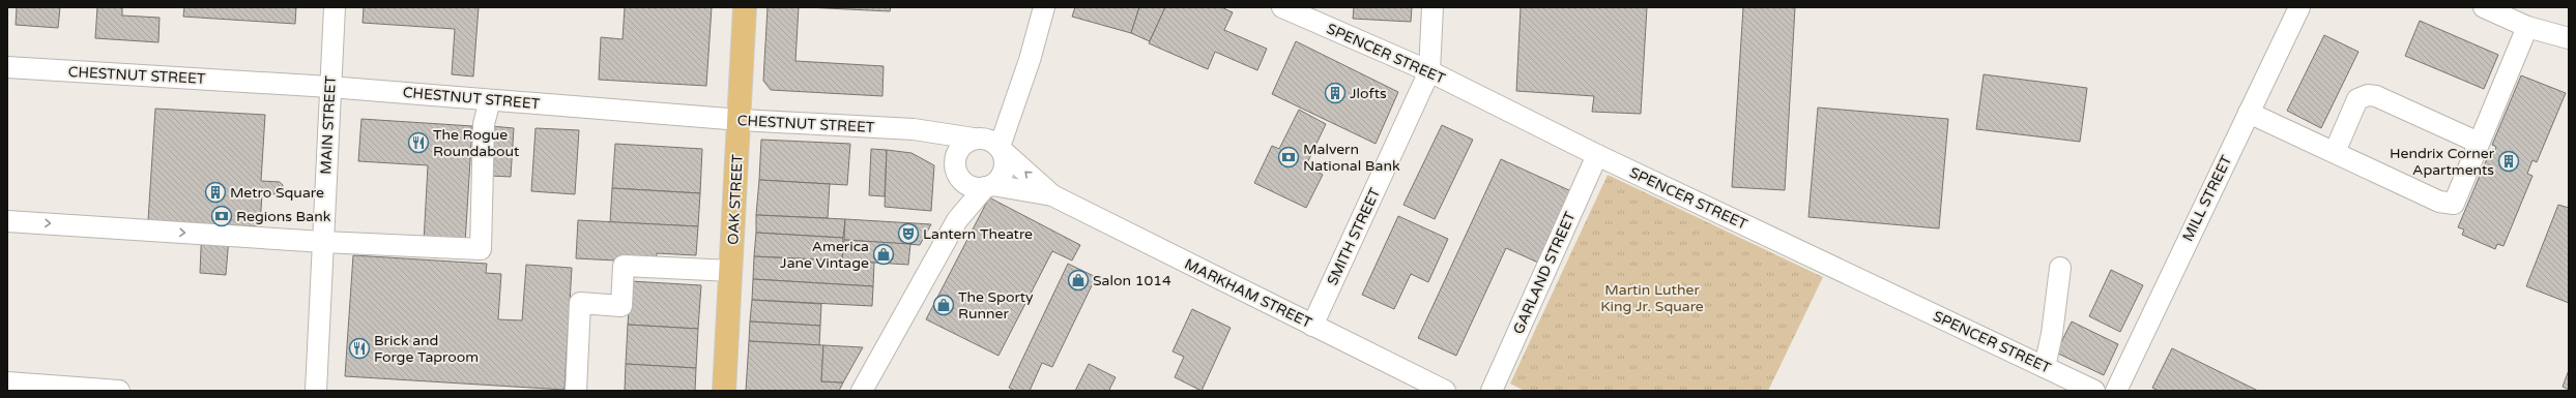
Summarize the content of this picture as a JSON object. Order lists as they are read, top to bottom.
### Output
{
  "streets": {
    "main road": ["OAK STREET"],
    "street": [
      "SPENCER STREET",
      "CHESTNUT STREET",
      "MAIN STREET",
      "MILL STREET",
      "SMITH STREET",
      "GARLAND STREET",
      "MARKHAM STREET"
    ]
  },
  "crossings": [
    ["SPENCER STREET", "SMITH STREET"],
    ["SPENCER STREET", "GARLAND STREET"],
    ["CHESTNUT STREET", "MAIN STREET"],
    ["CHESTNUT STREET", "OAK STREET"],
    ["CHESTNUT STREET", "MARKHAM STREET"],
    ["SMITH STREET", "MARKHAM STREET"]
  ],
  "parks": ["Martin Luther King Jr. Square"],
  "places": {
    "building": ["Jlofts", "Hendrix Corner Apartments", "Metro Square"],
    "restaurant": ["The Rogue Roundabout", "Brick and Forge Taproom"],
    "bank": ["Malvern National Bank", "Regions Bank"],
    "theatre": ["Lantern Theatre"],
    "shop": ["America Jane Vintage", "Salon 1014", "The Sporty Runner"]
  }
}
